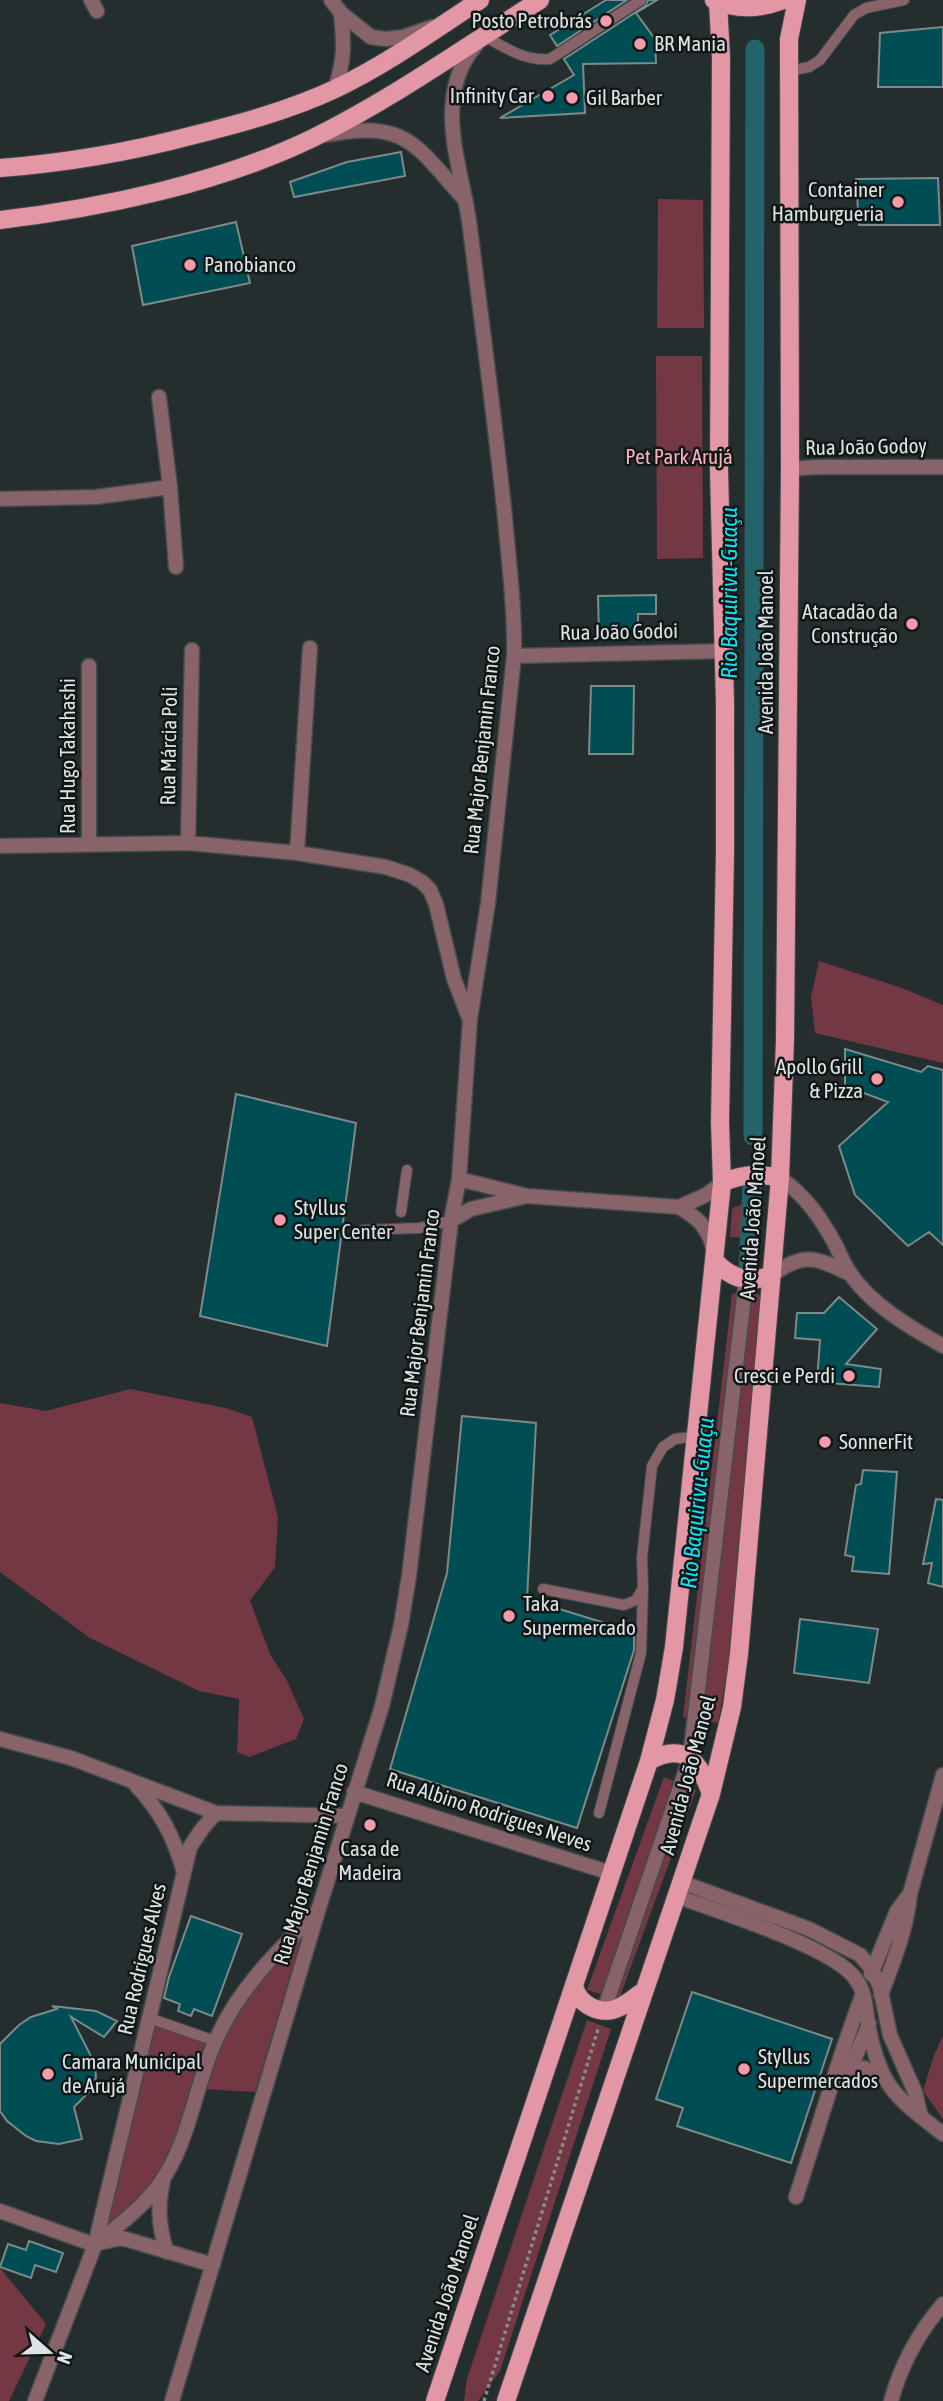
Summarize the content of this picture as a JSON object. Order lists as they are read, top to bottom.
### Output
{
  "streets": {
    "main road": ["Avenida João Manoel"],
    "street": [
      "Rua João Godoy",
      "Rua João Godoi",
      "Rua Márcia Poli",
      "Rua Major Benjamin Franco",
      "Rua Hugo Takahashi",
      "Rua Albino Rodrigues Neves",
      "Rua Rodrigues Alves"
    ]
  },
  "crossings": [
    ["Rua João Godoy", "Avenida João Manoel"],
    ["Rua João Godoi", "Avenida João Manoel"],
    ["Rua João Godoi", "Rua Major Benjamin Franco"],
    ["Avenida João Manoel", "Rua Albino Rodrigues Neves"],
    ["Rua Major Benjamin Franco", "Rua Albino Rodrigues Neves"]
  ],
  "water": ["Rio Baquirivu-Guaçu"],
  "parks": ["Pet Park Arujá"],
  "places": [
    "Posto Petrobrás",
    "BR Mania",
    "Infinity Car",
    "Gil Barber",
    "Container Hamburgueria",
    "Panobianco",
    "Atacadão da Construção",
    "Apollo Grill & Pizza",
    "Styllus Super Center",
    "Cresci e Perdi",
    "SonnerFit",
    "Taka Supermercado",
    "Casa de Madeira",
    "Styllus Supermercados",
    "Camara Municipal de Arujá"
  ],
  "north": "right"
}
